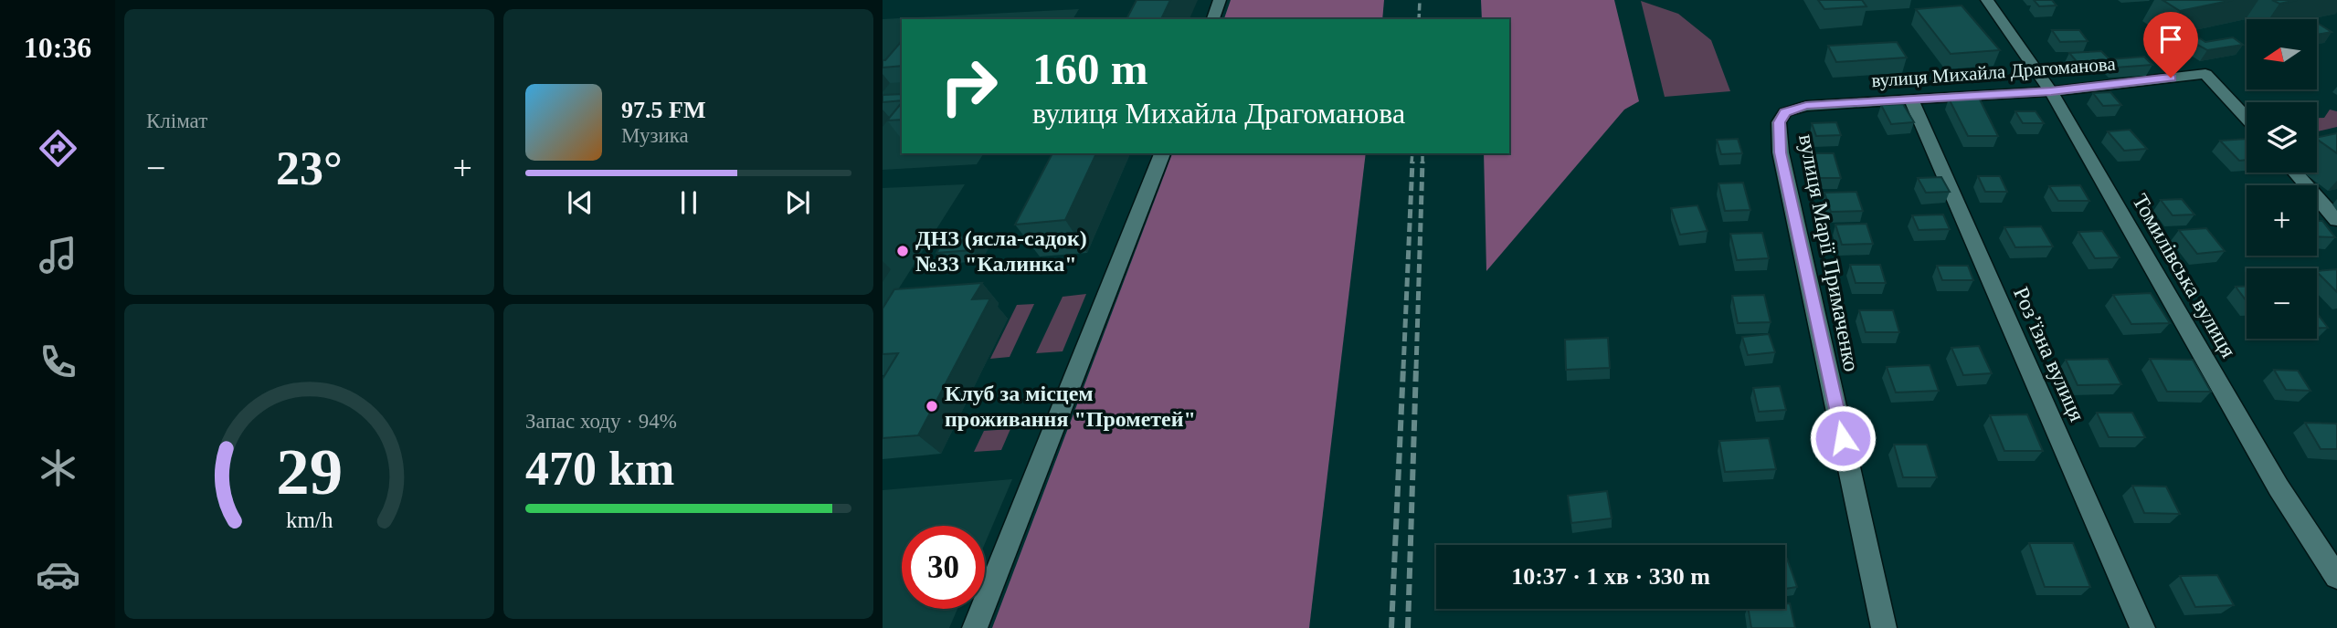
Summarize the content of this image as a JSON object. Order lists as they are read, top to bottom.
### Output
{
  "streets": {
    "street": [
      "вулиця Михайла Драгоманова",
      "вулиця Марії Примаченко",
      "Томилівська вулиця",
      "Розʼїзна вулиця"
    ]
  },
  "crossings": [
    ["вулиця Михайла Драгоманова", "вулиця Марії Примаченко"],
    ["вулиця Михайла Драгоманова", "Томилівська вулиця"],
    ["вулиця Михайла Драгоманова", "Розʼїзна вулиця"]
  ],
  "places": ["ДНЗ (ясла-садок) №33 \"Калинка\"", "Клуб за місцем проживання \"Прометей\""],
  "north": "left",
  "page": {
    "tabs": "10:36",
    "tile": [
      "Клімат",
      ["Запас ходу · 94%", "470 km"]
    ],
    "map_buttons": ["+", "−"],
    "turn": ["160 m", "вулиця Михайла Драгоманова"],
    "song": ["97.5 FM", "Музика"],
    "heat": ["−", "23°", "+"],
    "limit": "30",
    "trip": "10:37 · 1 хв · 330 m",
    "gauge": ["29", "km/h"]
  }
}
